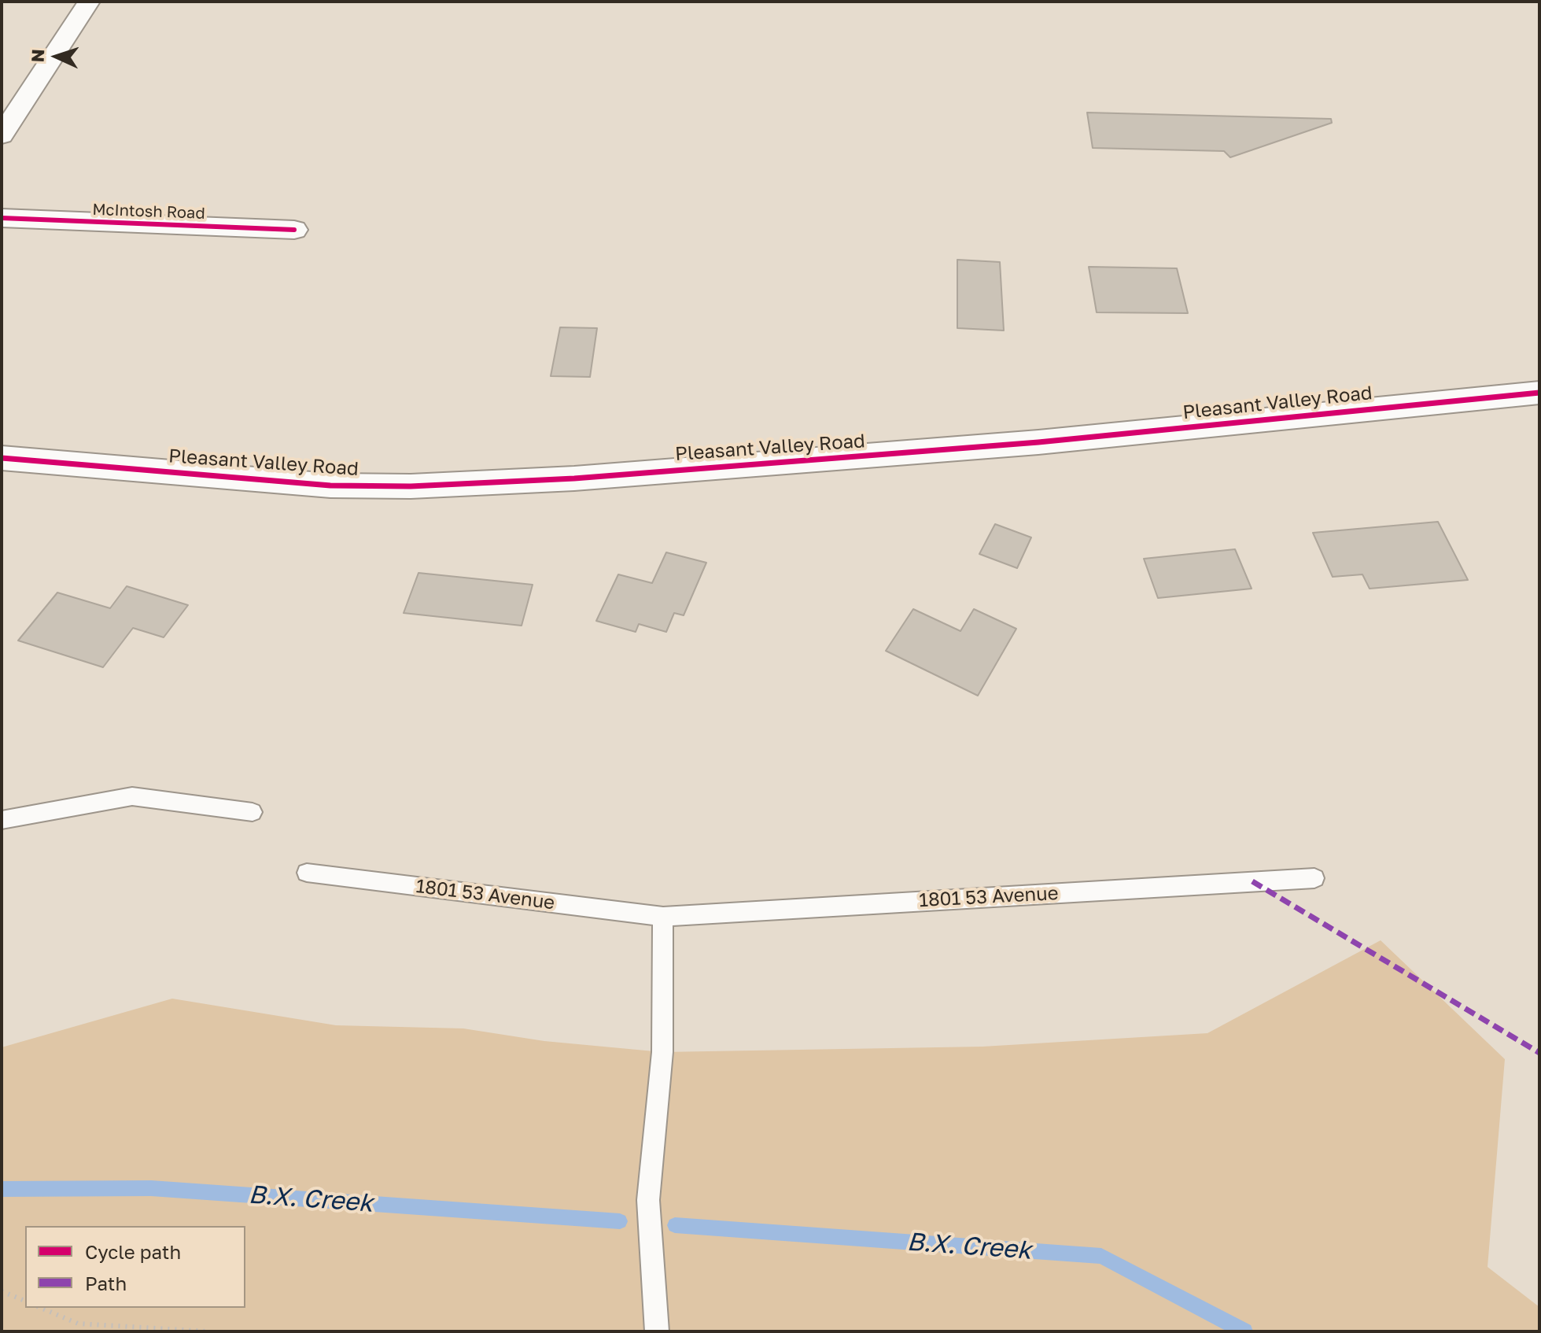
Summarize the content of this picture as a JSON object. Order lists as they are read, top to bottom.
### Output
{
  "streets": {
    "street": ["McIntosh Road", "Pleasant Valley Road"],
    "lane": ["1801 53 Avenue"]
  },
  "water": ["B.X. Creek"],
  "legend": ["Cycle path", "Path"],
  "north": "left"
}
